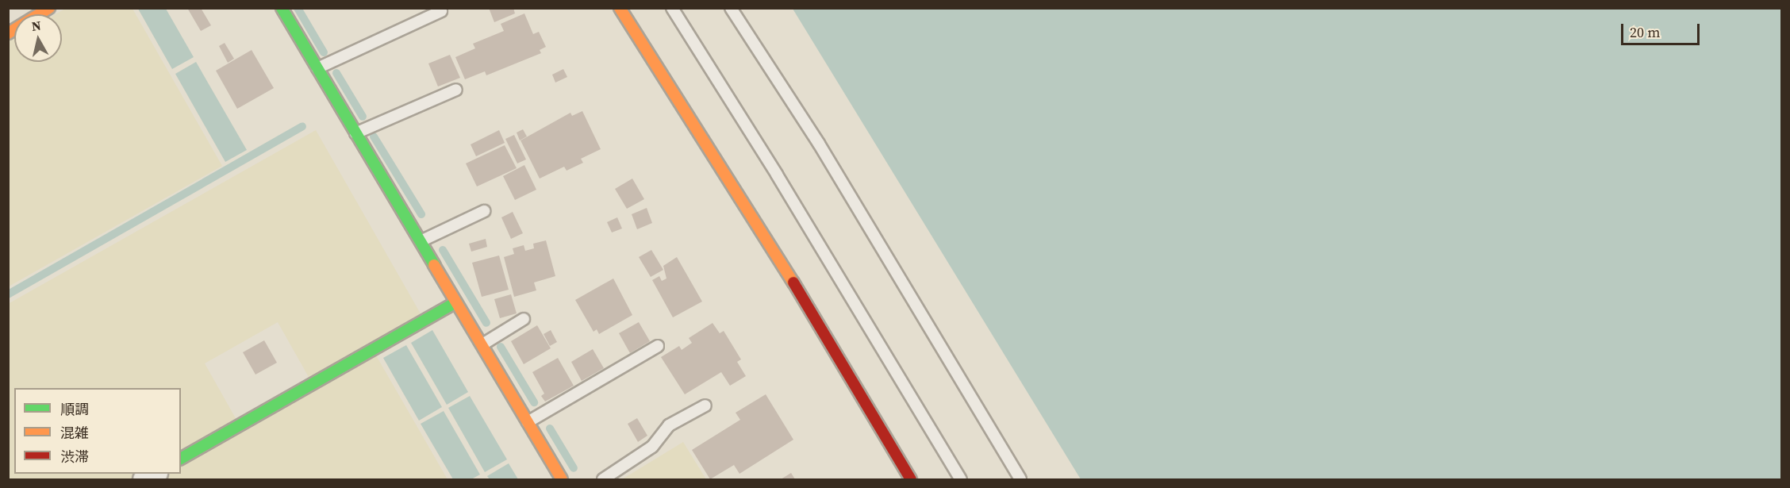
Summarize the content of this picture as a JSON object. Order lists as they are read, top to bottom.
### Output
{
  "legend": ["順調", "混雑", "渋滞"],
  "scale_bar": "20 m",
  "north": "top"
}
